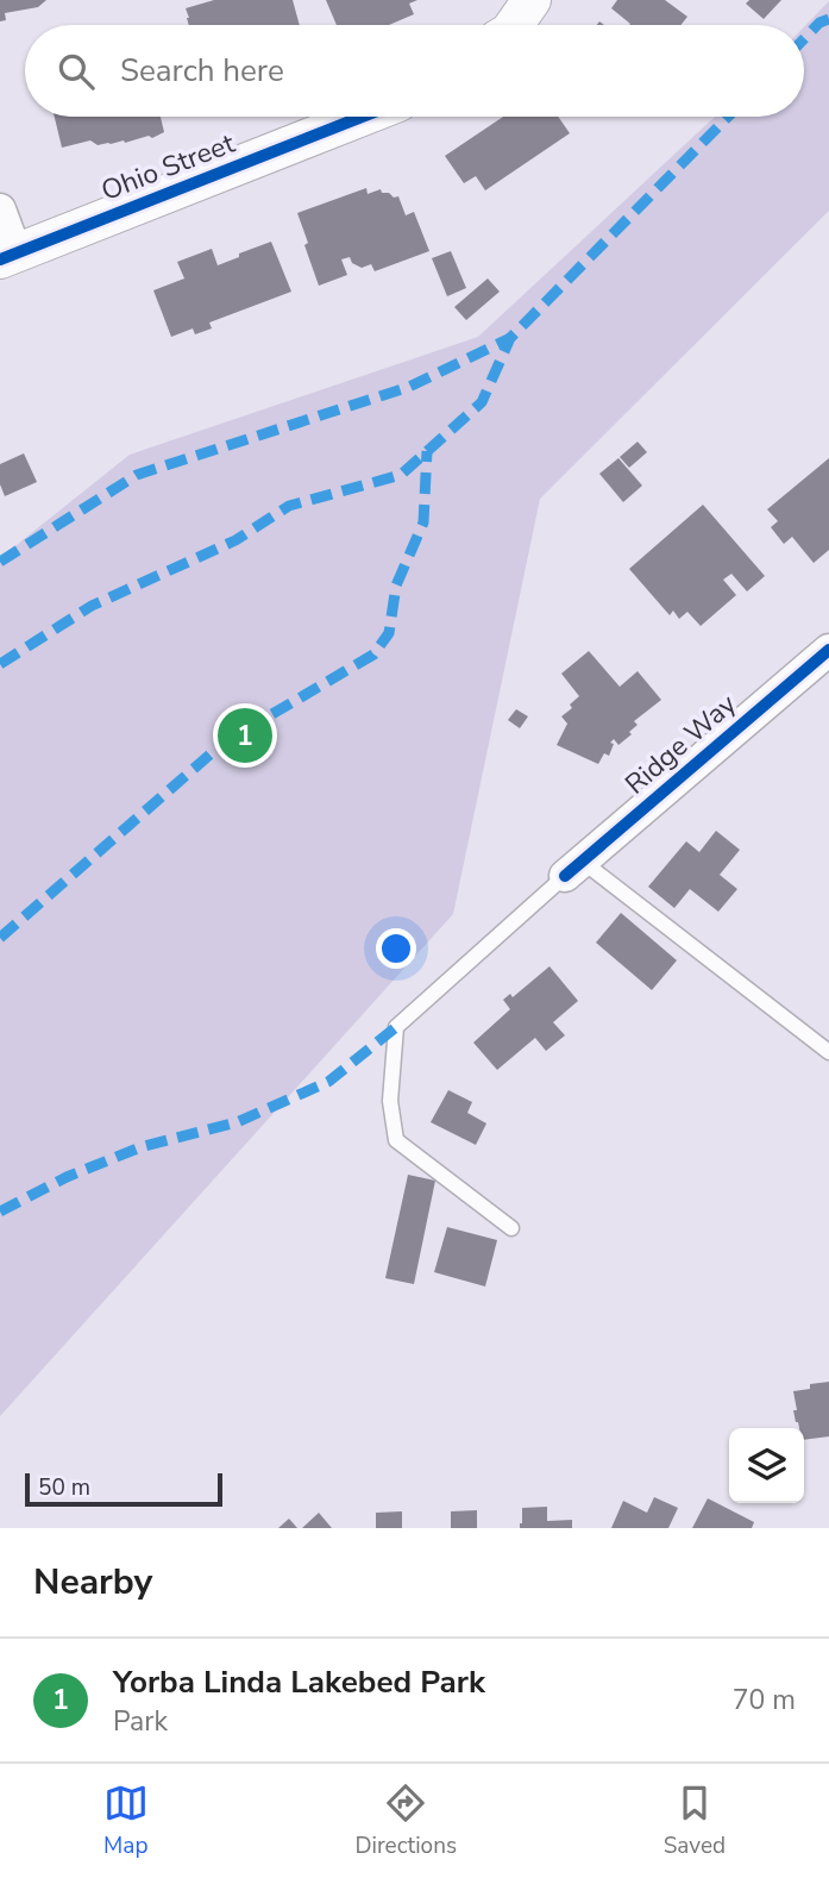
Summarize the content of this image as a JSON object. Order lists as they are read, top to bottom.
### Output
{
  "streets": {
    "street": ["Ohio Street", "Ridge Way"]
  },
  "scale_bar": "50 m",
  "page": {
    "search": "Search here",
    "pins": "1",
    "scale": "50 m",
    "heading": "Nearby",
    "list": [
      {
        "mark": "1",
        "name": "Yorba Linda Lakebed Park",
        "note": "Park",
        "value": "70 m"
      }
    ],
    "nav": ["Map", "Directions", "Saved"]
  }
}
